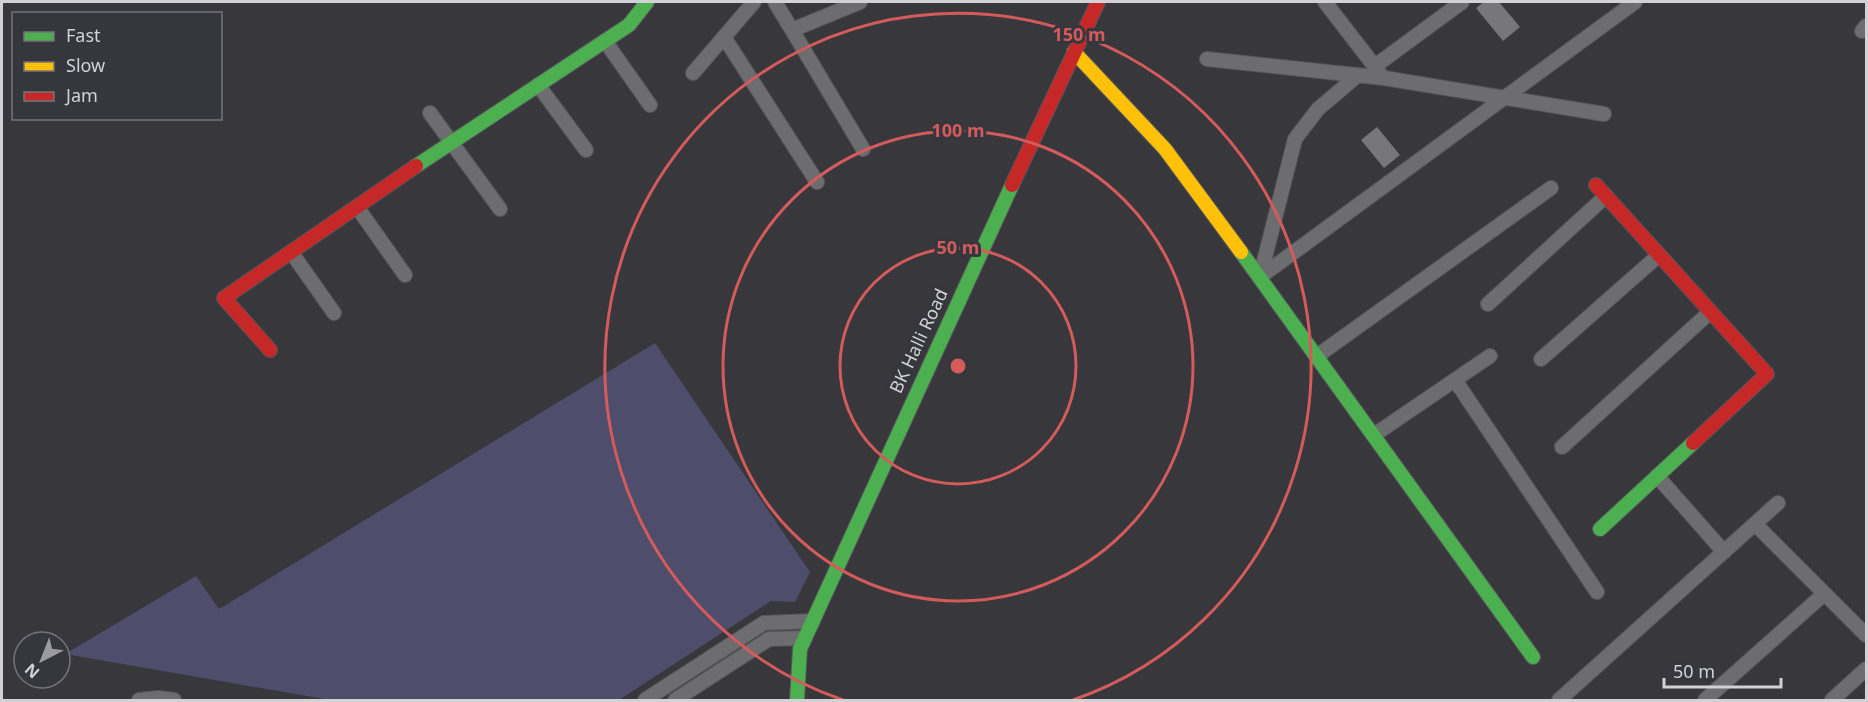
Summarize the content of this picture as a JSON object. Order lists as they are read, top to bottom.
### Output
{
  "streets": {
    "street": ["BK Halli Road"]
  },
  "legend": ["Fast", "Slow", "Jam"],
  "scale_bar": "50 m",
  "north": "bottom left",
  "rings": ["150 m", "100 m", "50 m"]
}
